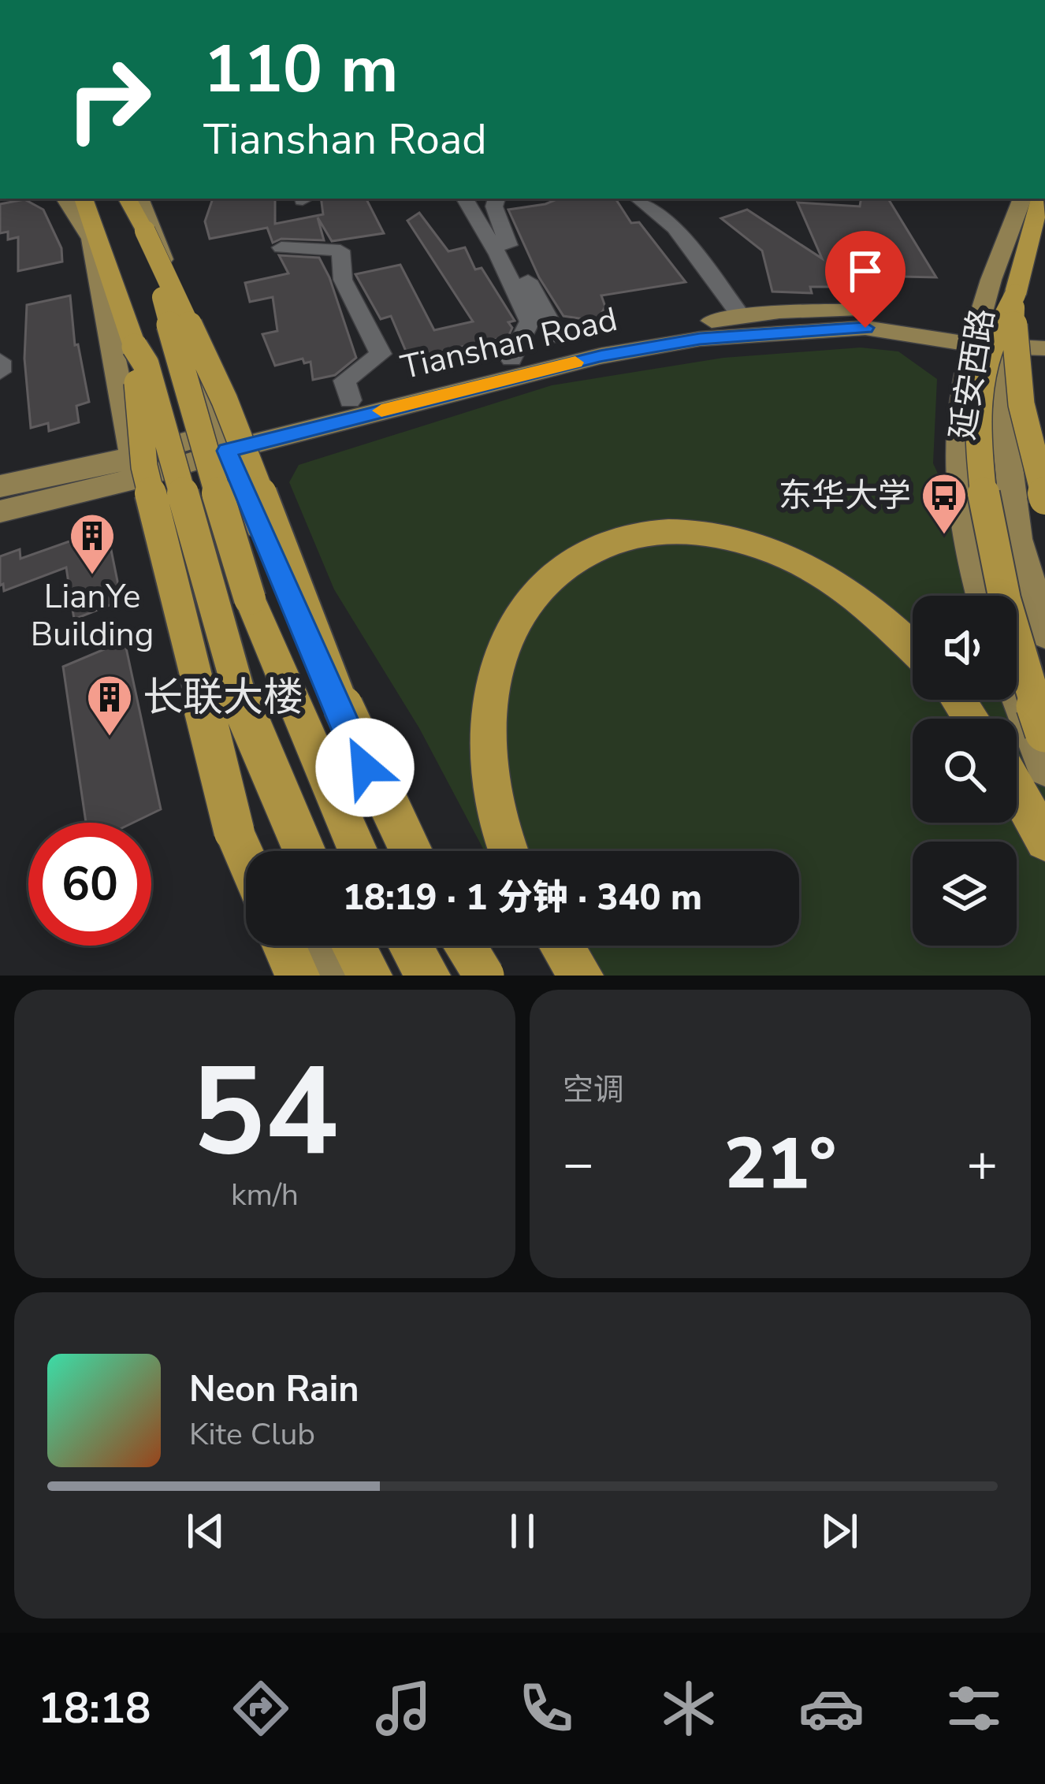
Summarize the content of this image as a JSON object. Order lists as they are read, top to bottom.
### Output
{
  "streets": {
    "main road": ["Tianshan Road", "延安西路"]
  },
  "crossings": [
    ["Tianshan Road", "延安西路"]
  ],
  "places": {
    "bus stop": ["东华大学"],
    "building": ["LianYe Building", "长联大楼"]
  },
  "page": {
    "turn": ["110 m", "Tianshan Road"],
    "limit": "60",
    "trip": "18:19 · 1 分钟 · 340 m",
    "tile": [
      ["54", "km/h"],
      "空调"
    ],
    "heat": ["−", "21°", "+"],
    "song": ["Neon Rain", "Kite Club"],
    "tabs": "18:18"
  }
}
